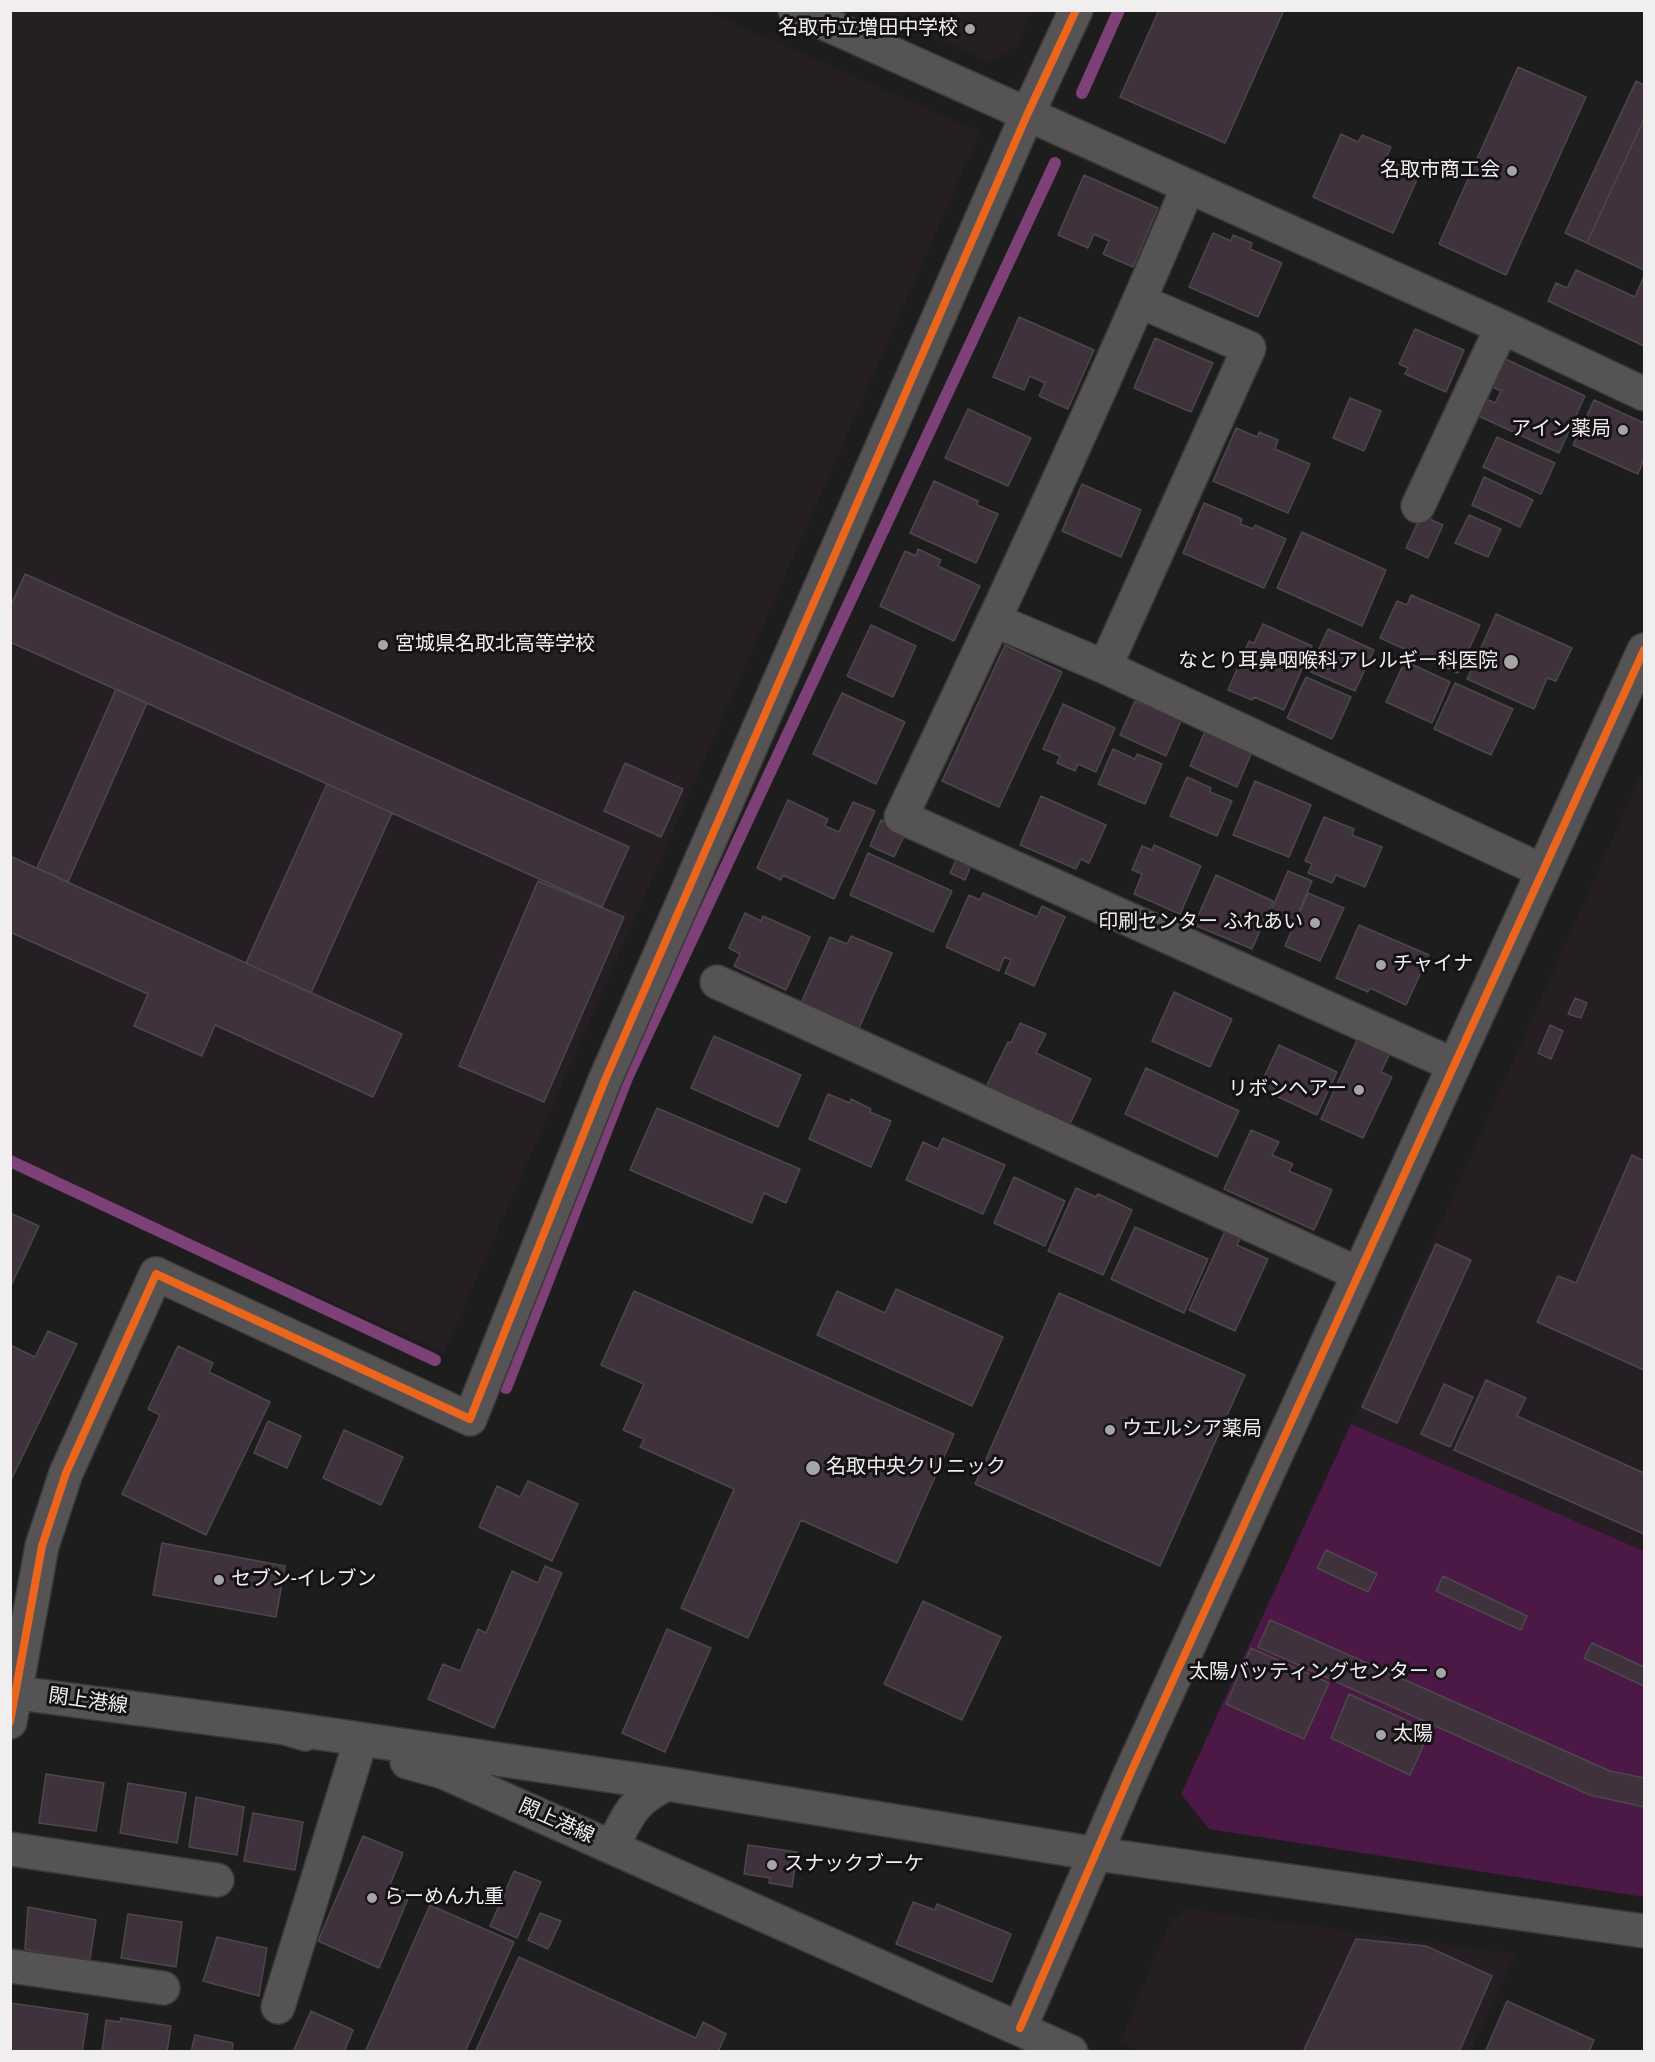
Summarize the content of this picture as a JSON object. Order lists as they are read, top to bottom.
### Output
{
  "streets": {
    "street": ["閖上港線"]
  },
  "places": [
    "名取市立増田中学校",
    "名取市商工会",
    "アイン薬局",
    "宮城県名取北高等学校",
    "なとり耳鼻咽喉科アレルギー科医院",
    "印刷センター ふれあい",
    "チャイナ",
    "リボンヘアー",
    "ウエルシア薬局",
    "名取中央クリニック",
    "セブン-イレブン",
    "太陽バッティングセンター",
    "太陽",
    "スナックブーケ",
    "らーめん九重"
  ]
}
